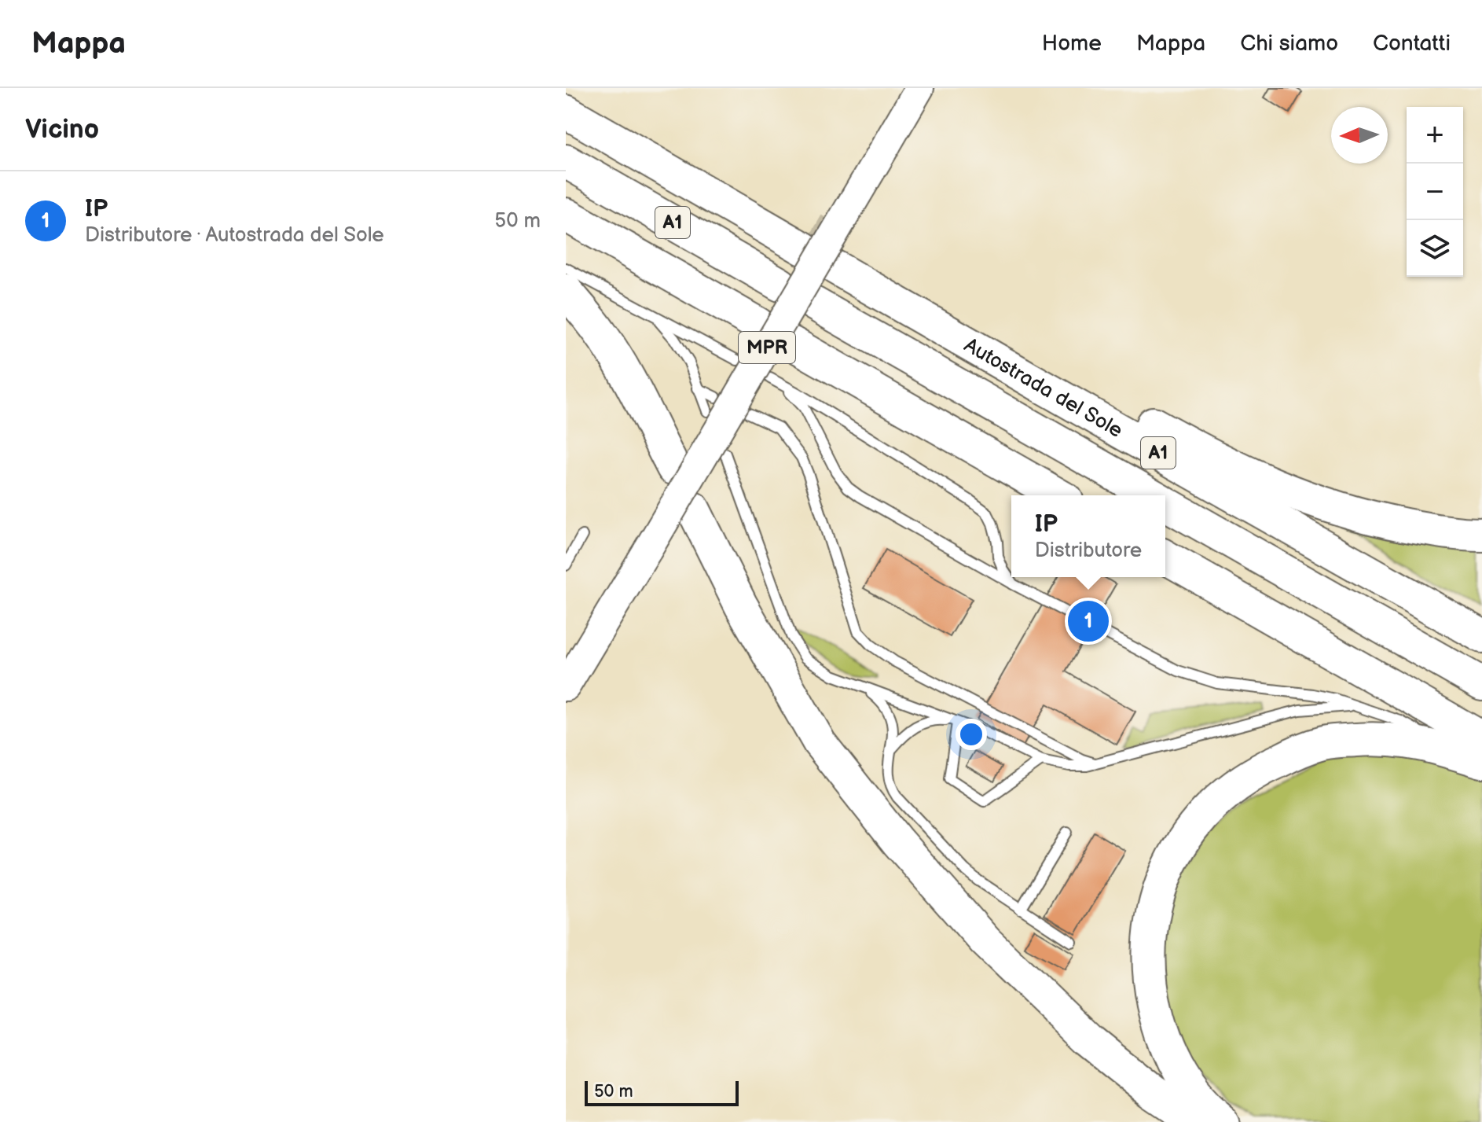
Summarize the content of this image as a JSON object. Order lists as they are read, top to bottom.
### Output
{
  "streets": {
    "highway": ["A1", "Autostrada del Sole"],
    "main road": ["MPR"]
  },
  "scale_bar": "50 m",
  "north": "left",
  "page": {
    "header": "Mappa",
    "nav": [
      "Home",
      "Mappa",
      "Chi siamo",
      "Contatti"
    ],
    "heading": "Vicino",
    "map_buttons": ["+", "−"],
    "list": [
      {
        "mark": "1",
        "name": "IP",
        "note": "Distributore · Autostrada del Sole",
        "value": "50 m"
      }
    ],
    "popup": ["IP", "Distributore"],
    "pins": "1",
    "scale": "50 m"
  }
}
